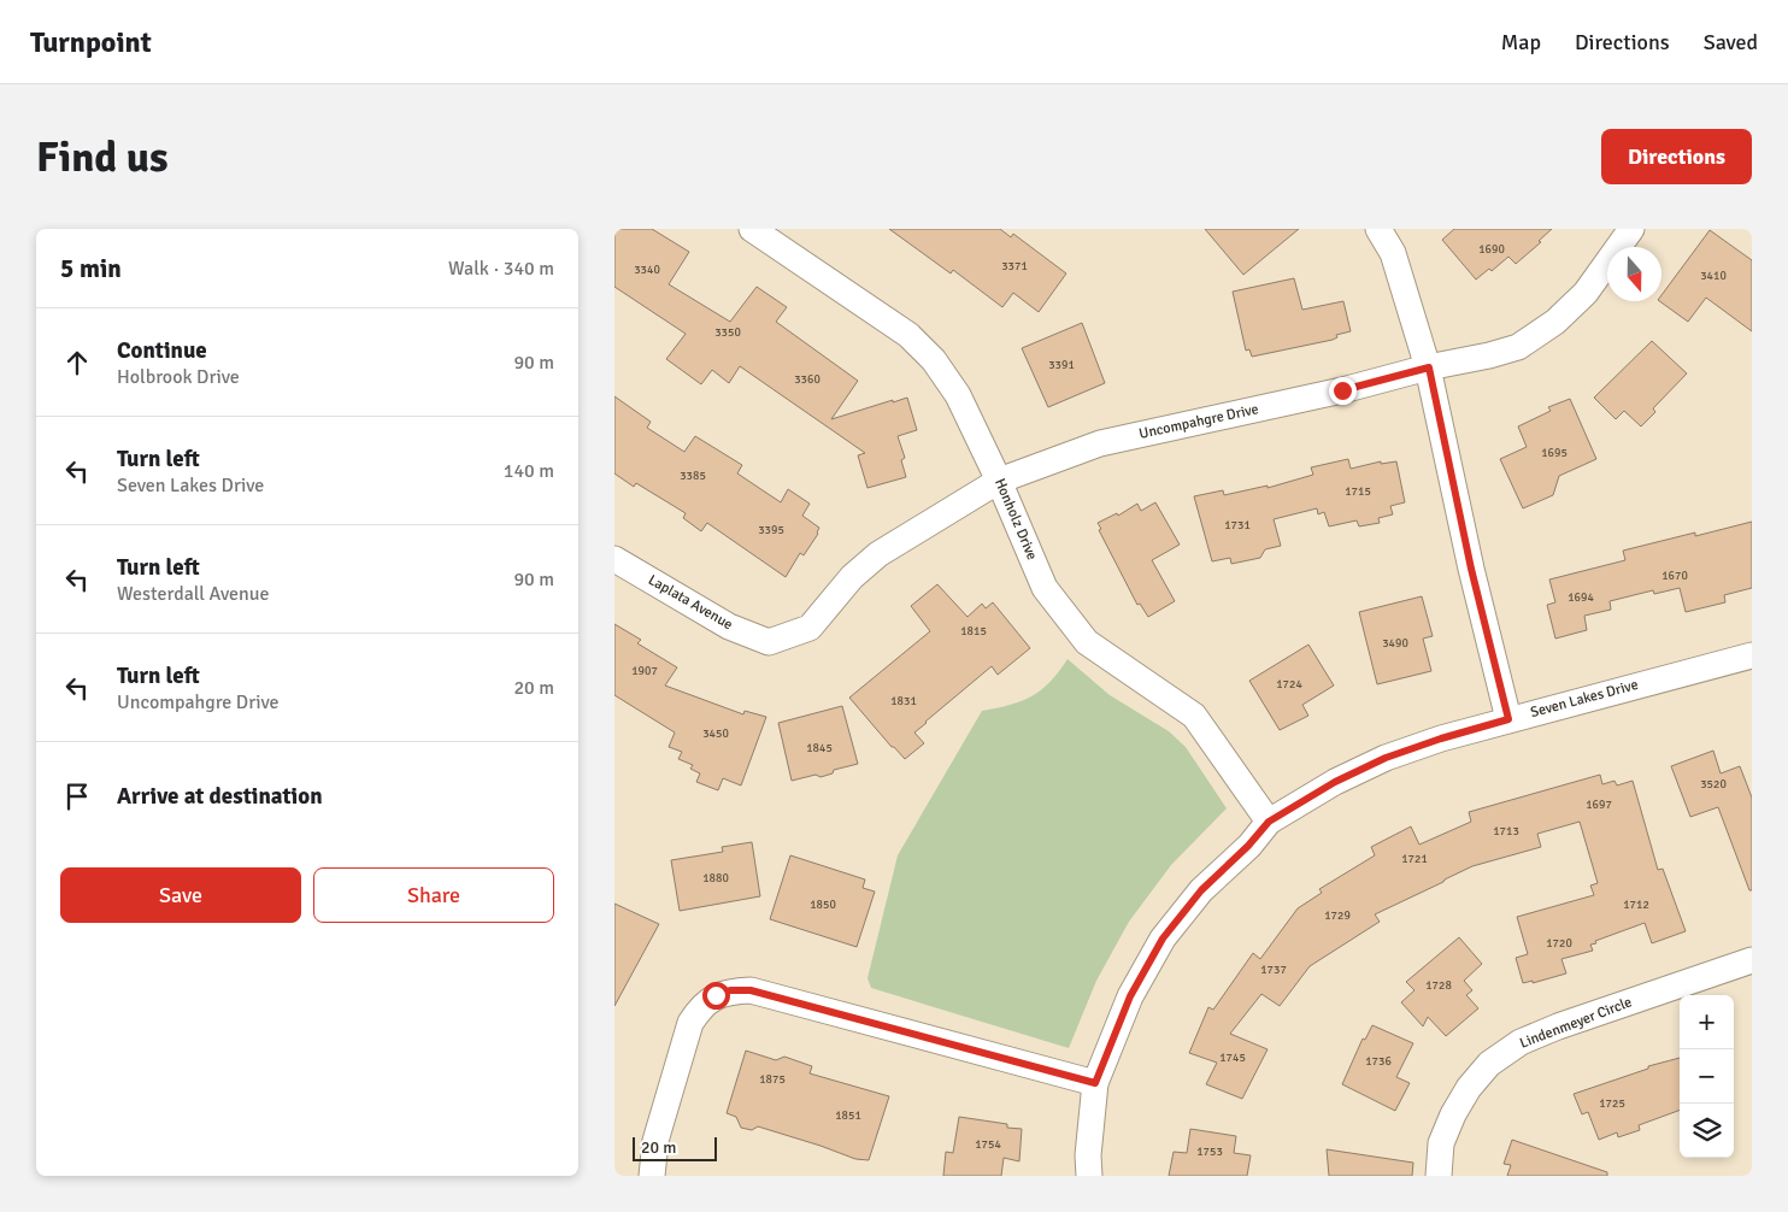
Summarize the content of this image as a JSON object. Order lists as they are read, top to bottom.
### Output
{
  "streets": {
    "street": [
      "Uncompahgre Drive",
      "Honholz Drive",
      "Laplata Avenue",
      "Seven Lakes Drive",
      "Lindenmeyer Circle"
    ]
  },
  "crossings": [
    ["Uncompahgre Drive", "Honholz Drive"],
    ["Uncompahgre Drive", "Laplata Avenue"],
    ["Honholz Drive", "Seven Lakes Drive"]
  ],
  "house_numbers": [
    "1690",
    "3371",
    "3340",
    "3410",
    "3350",
    "3391",
    "3360",
    "1695",
    "3385",
    "1715",
    "1731",
    "3395",
    "1670",
    "1694",
    "1815",
    "3490",
    "1907",
    "1724",
    "1831",
    "3450",
    "1845",
    "3520",
    "1697",
    "1713",
    "1721",
    "1880",
    "1850",
    "1712",
    "1729",
    "1720",
    "1737",
    "1728",
    "1745",
    "1736",
    "1875",
    "1725",
    "1851",
    "1754",
    "1753"
  ],
  "scale_bar": "20 m",
  "north": "bottom",
  "page": {
    "header": "Turnpoint",
    "nav": ["Map", "Directions", "Saved"],
    "buttons": [
      "Directions",
      ["Save", "Share"]
    ],
    "title": "Find us",
    "heading": ["5 min", "Walk · 340 m"],
    "list": [
      ["Continue", "Holbrook Drive", "90 m"],
      ["Turn left", "Seven Lakes Drive", "140 m"],
      ["Turn left", "Westerdall Avenue", "90 m"],
      ["Turn left", "Uncompahgre Drive", "20 m"],
      "Arrive at destination"
    ],
    "map_buttons": ["+", "−"],
    "scale": "20 m"
  }
}
